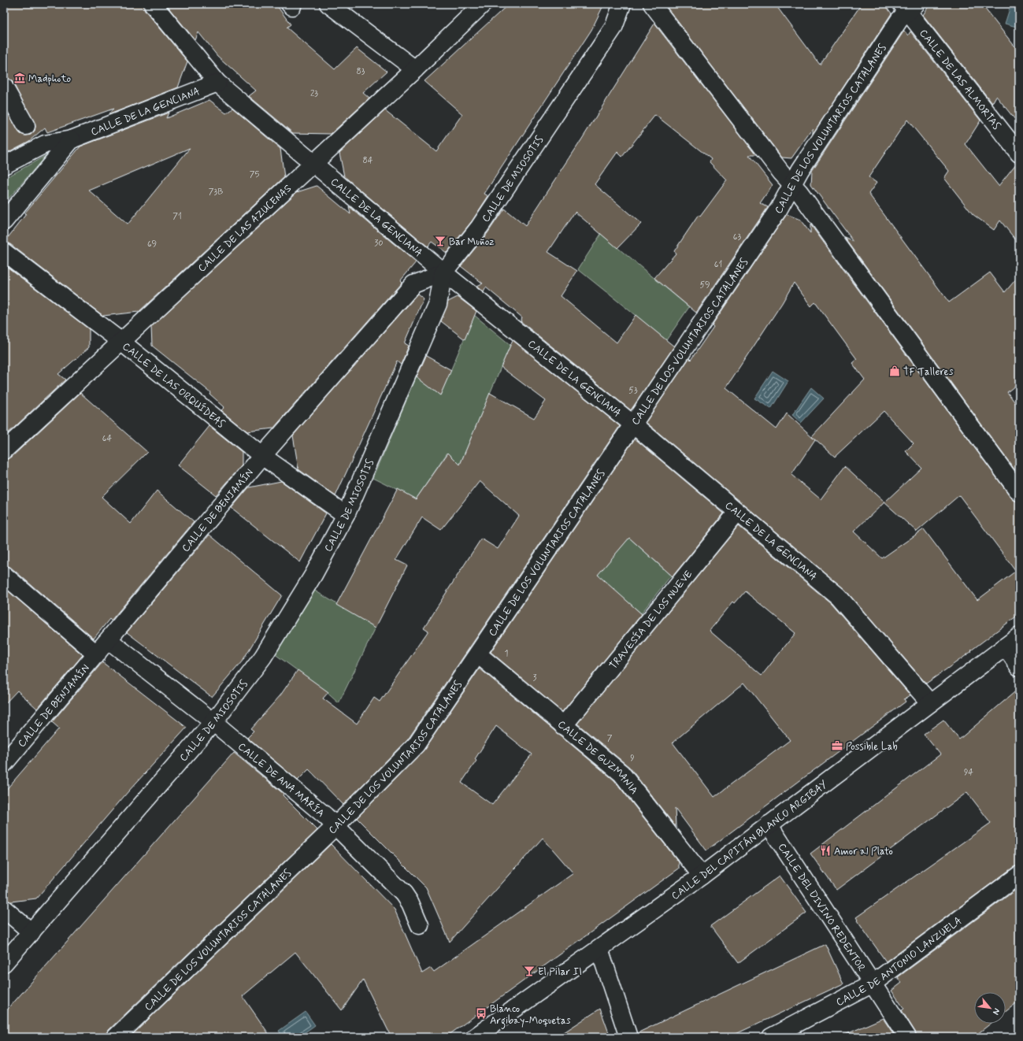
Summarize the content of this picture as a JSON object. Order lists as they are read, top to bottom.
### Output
{
  "streets": {
    "street": [
      "CALLE DE LAS ALMORTAS",
      "CALLE DE LA GENCIANA",
      "CALLE DE LOS VOLUNTARIOS CATALANES",
      "CALLE DE MIOSOTIS",
      "CALLE DE LAS AZUCENAS",
      "CALLE DE LAS ORQUÍDEAS",
      "CALLE DE BENJAMÍN",
      "TRAVESÍA DE LOS NUEVE",
      "CALLE DE GUZMANIA",
      "CALLE DE ANA MARÍA",
      "CALLE DEL CAPITÁN BLANCO ARGIBAY",
      "CALLE DEL DIVINO REDENTOR",
      "CALLE DE ANTONIO LANZUELA"
    ]
  },
  "crossings": [
    ["CALLE DE LAS ALMORTAS", "CALLE DE LOS VOLUNTARIOS CATALANES"],
    ["CALLE DE LA GENCIANA", "CALLE DE LOS VOLUNTARIOS CATALANES"],
    ["CALLE DE LA GENCIANA", "CALLE DE MIOSOTIS"],
    ["CALLE DE LA GENCIANA", "CALLE DE LAS AZUCENAS"],
    ["CALLE DE LA GENCIANA", "CALLE DE BENJAMÍN"],
    ["CALLE DE LA GENCIANA", "TRAVESÍA DE LOS NUEVE"],
    ["CALLE DE LA GENCIANA", "CALLE DEL CAPITÁN BLANCO ARGIBAY"],
    ["CALLE DE LOS VOLUNTARIOS CATALANES", "CALLE DE GUZMANIA"],
    ["CALLE DE LOS VOLUNTARIOS CATALANES", "CALLE DE ANA MARÍA"],
    ["CALLE DE MIOSOTIS", "CALLE DE LAS ORQUÍDEAS"],
    ["CALLE DE MIOSOTIS", "CALLE DE BENJAMÍN"],
    ["CALLE DE MIOSOTIS", "CALLE DE ANA MARÍA"],
    ["CALLE DE LAS AZUCENAS", "CALLE DE LAS ORQUÍDEAS"],
    ["CALLE DE LAS ORQUÍDEAS", "CALLE DE BENJAMÍN"],
    ["CALLE DE BENJAMÍN", "CALLE DE ANA MARÍA"],
    ["TRAVESÍA DE LOS NUEVE", "CALLE DE GUZMANIA"],
    ["CALLE DE GUZMANIA", "CALLE DEL CAPITÁN BLANCO ARGIBAY"],
    ["CALLE DEL CAPITÁN BLANCO ARGIBAY", "CALLE DEL DIVINO REDENTOR"],
    ["CALLE DEL DIVINO REDENTOR", "CALLE DE ANTONIO LANZUELA"]
  ],
  "places": {
    "museum": ["Madphoto"],
    "bar": ["Bar Muñoz", "El PiIar II"],
    "shop": ["TF Talleres"],
    "office": ["Possible Lab"],
    "restaurant": ["Amor al Plato"],
    "bus stop": ["Blanco Argibay-Moquetas"]
  },
  "house_numbers": [
    "83",
    "23",
    "84",
    "75",
    "73B",
    "71",
    "63",
    "30",
    "69",
    "61",
    "59",
    "53",
    "64",
    "1",
    "3",
    "7",
    "9",
    "94"
  ],
  "north": "bottom right"
}
